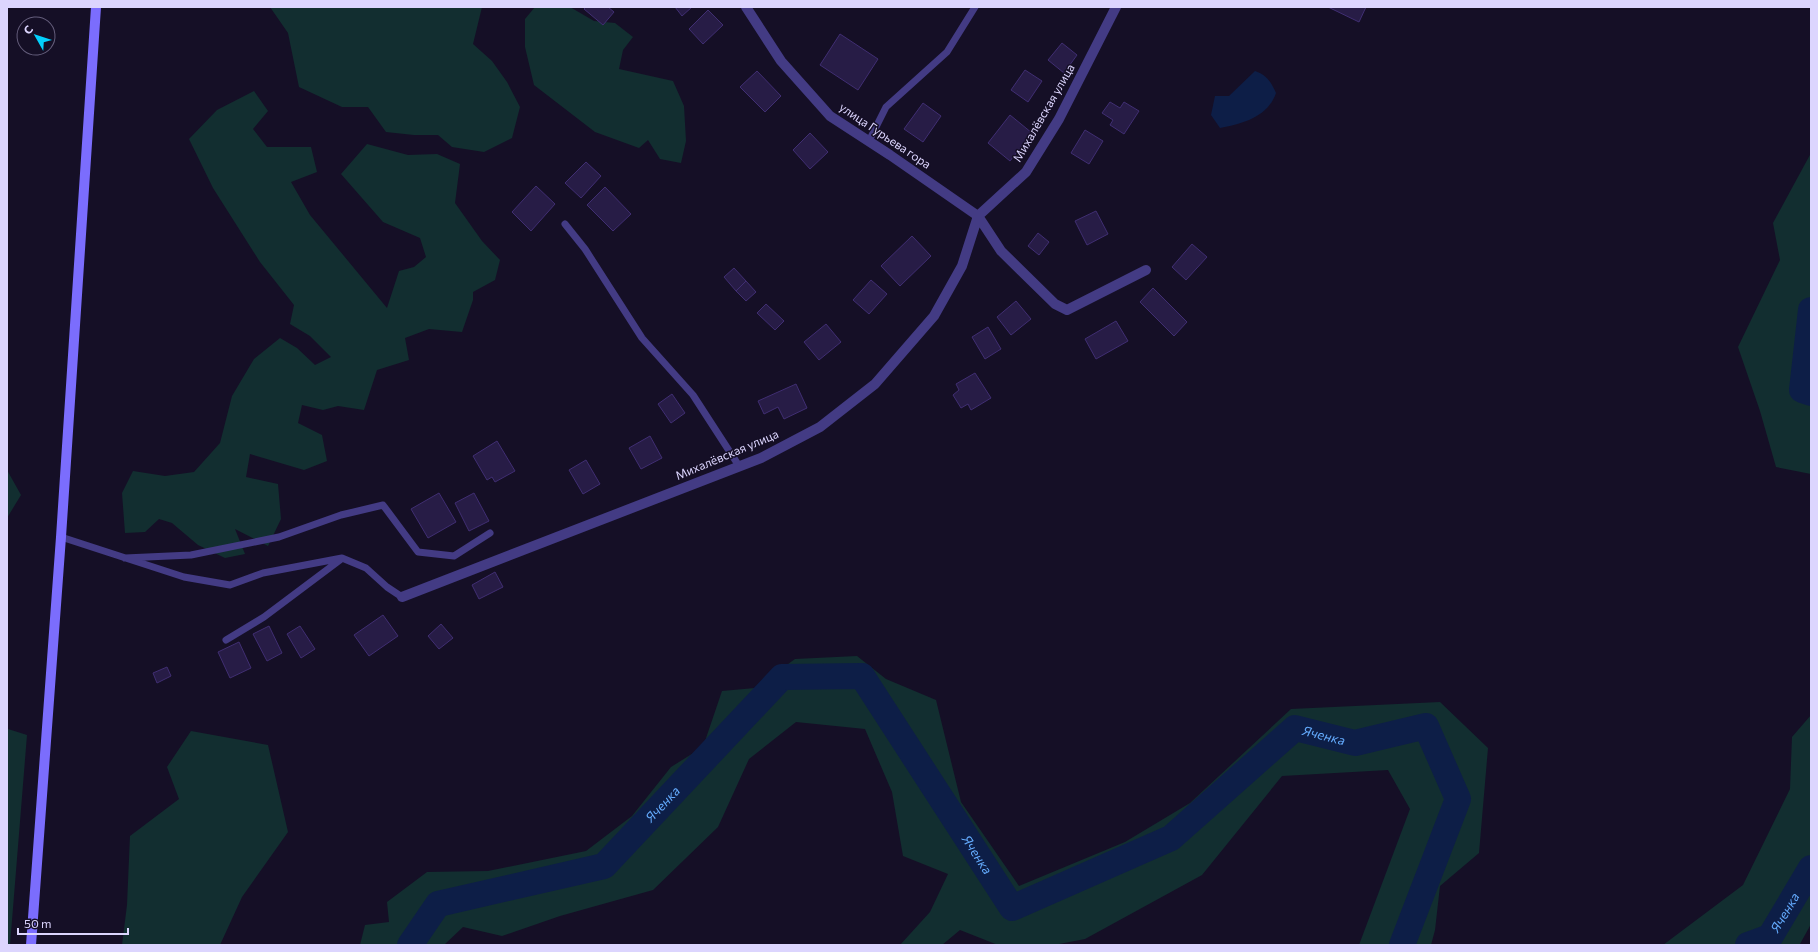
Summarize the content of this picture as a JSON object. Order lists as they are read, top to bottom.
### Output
{
  "streets": {
    "street": ["Михалёвская улица", "улица Гурьева гора"]
  },
  "crossings": [
    ["Михалёвская улица", "улица Гурьева гора"]
  ],
  "water": ["Яченка"],
  "scale_bar": "50 m",
  "north": "top left"
}
